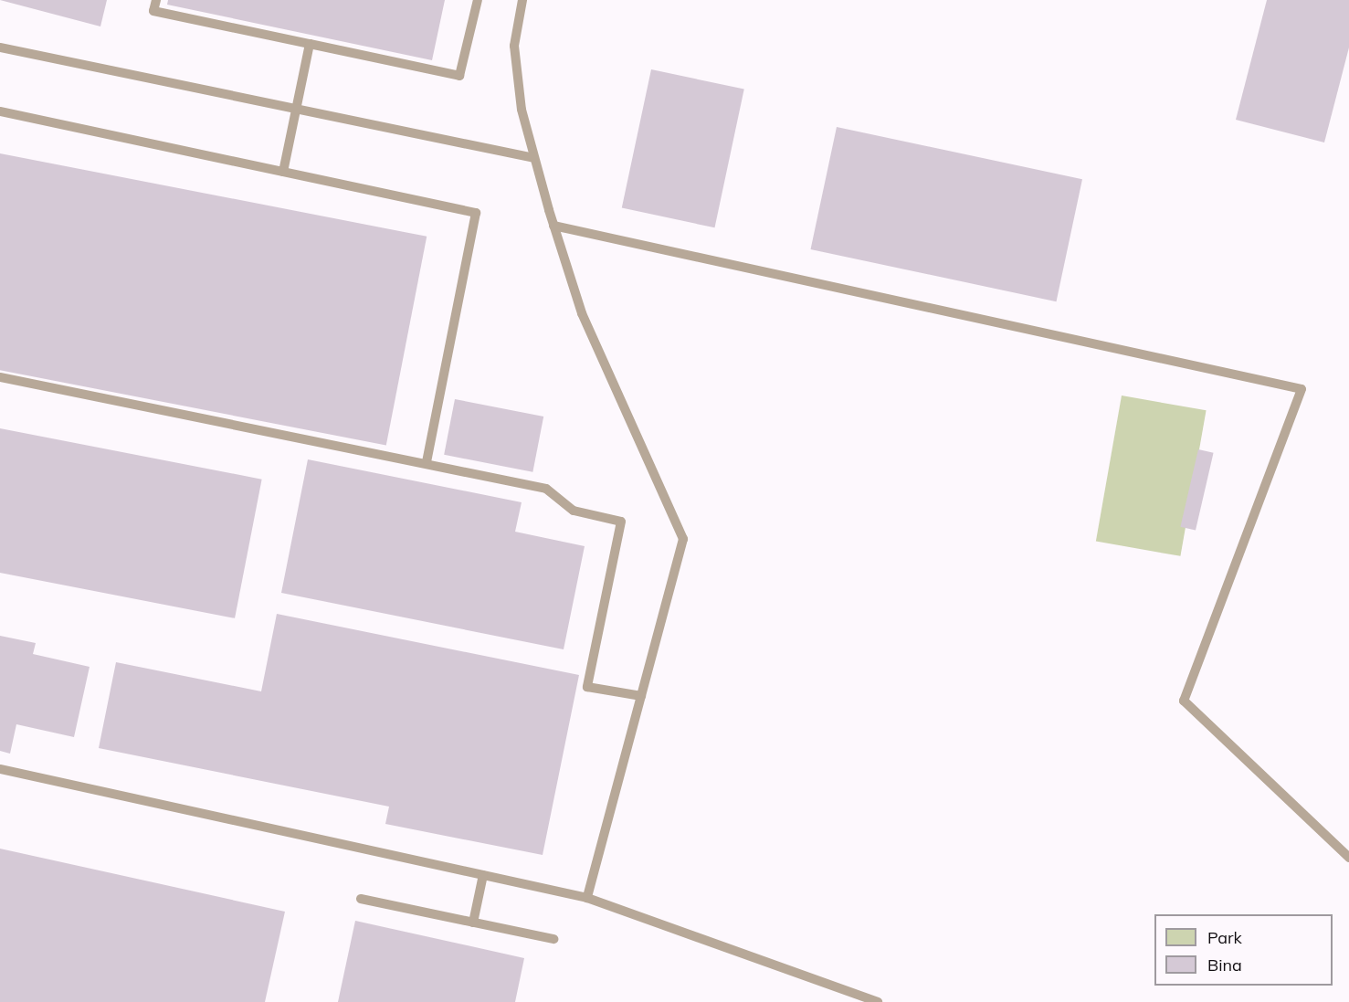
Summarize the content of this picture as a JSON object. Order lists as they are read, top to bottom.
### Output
{
  "legend": ["Park", "Bina"]
}
